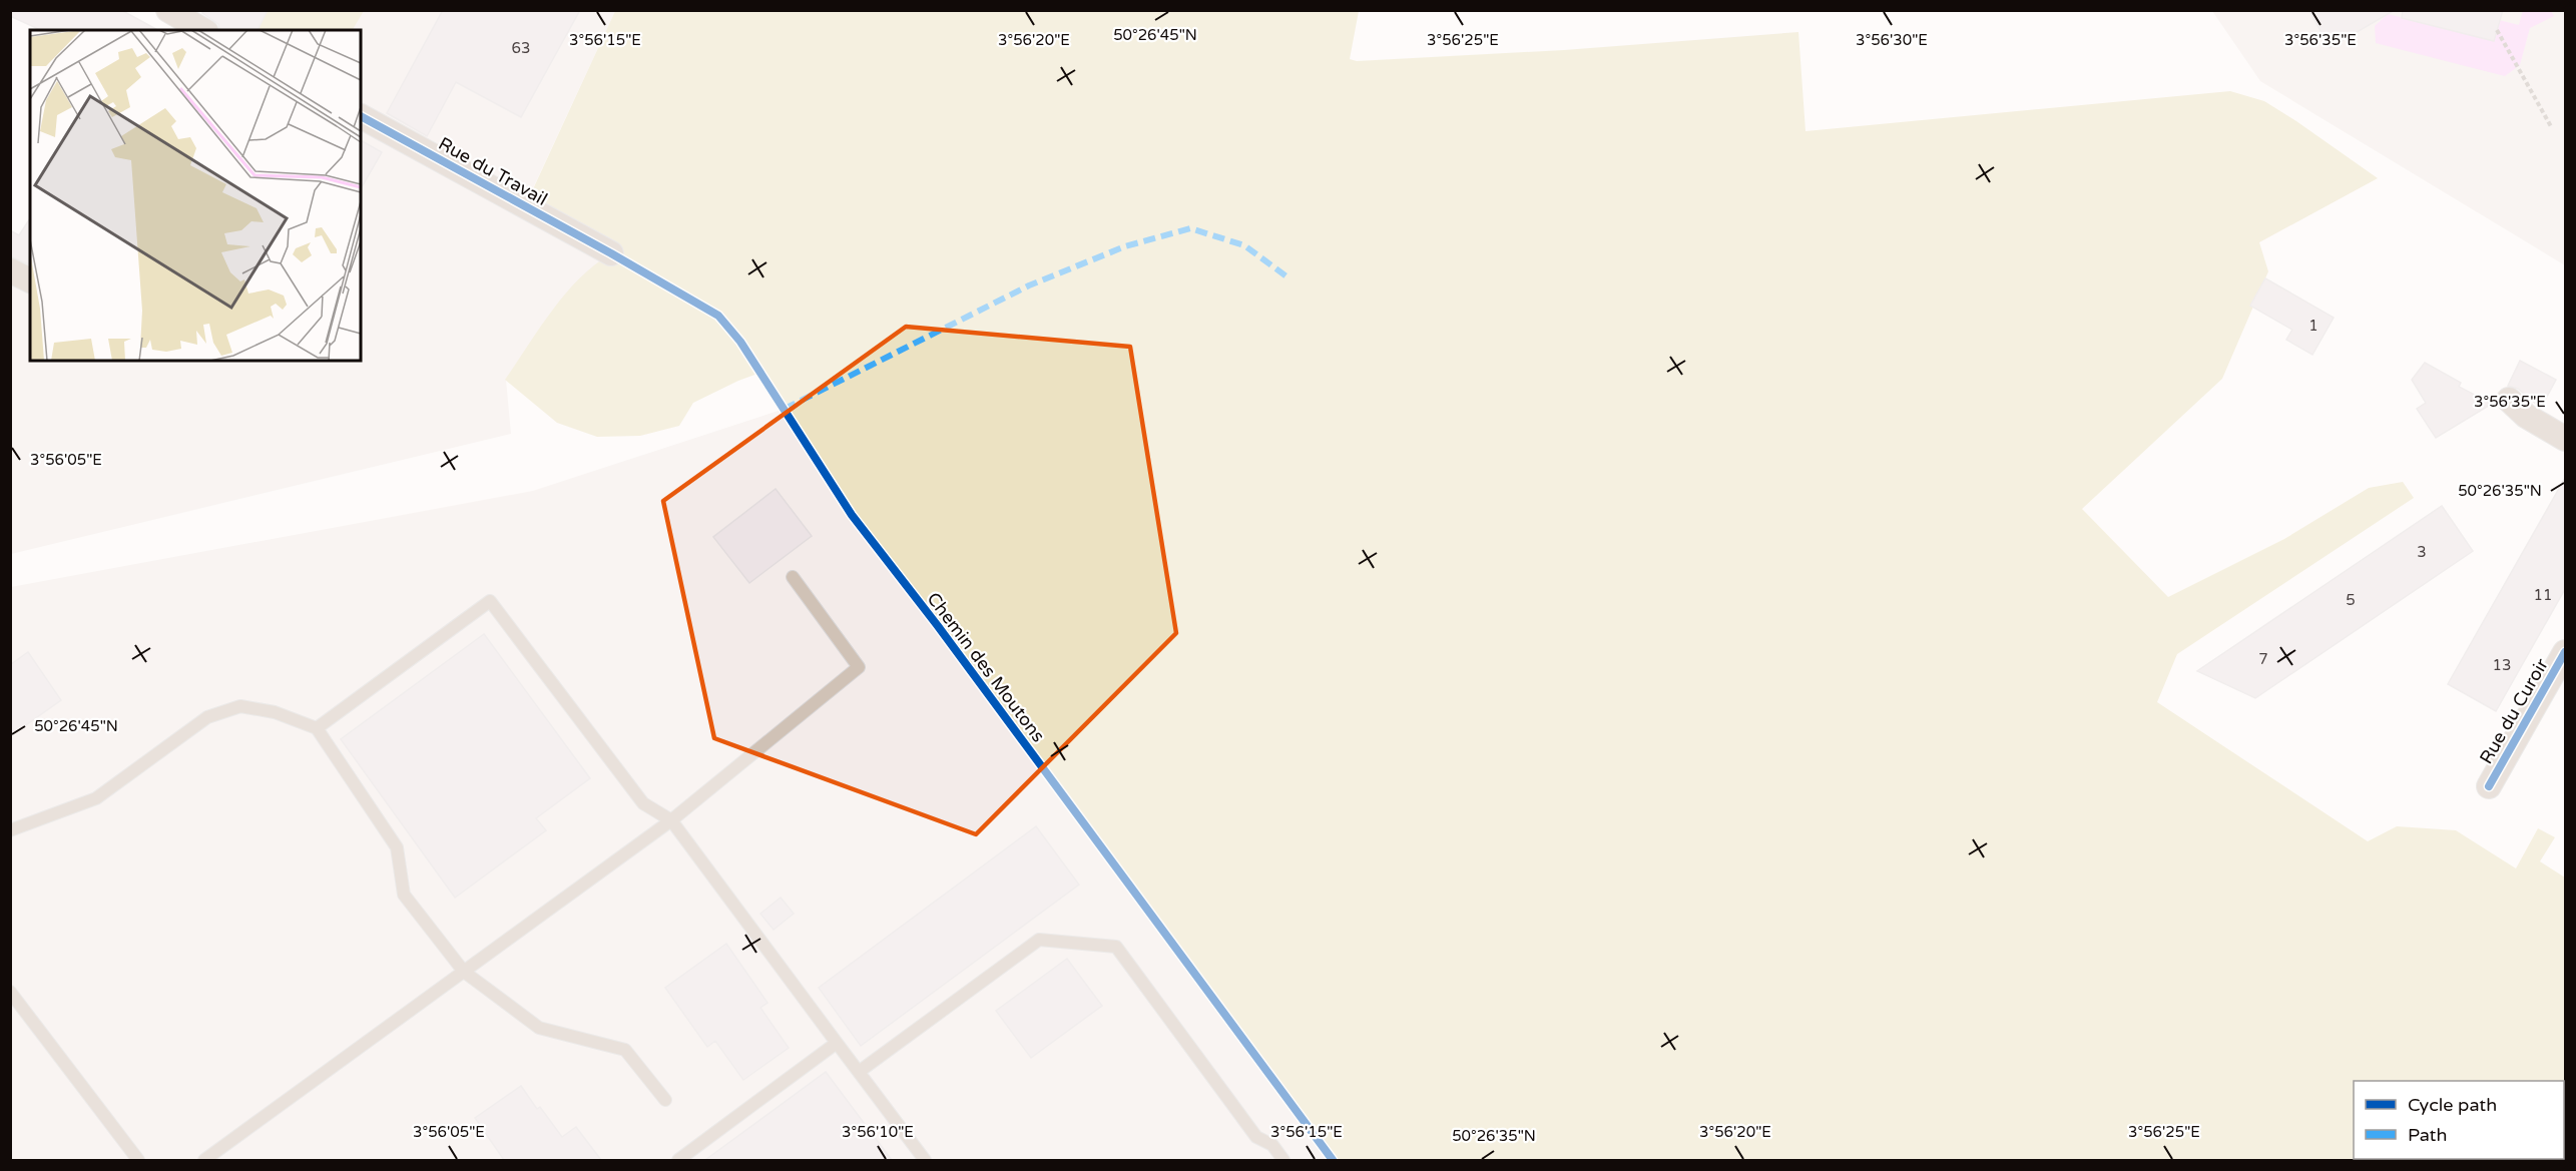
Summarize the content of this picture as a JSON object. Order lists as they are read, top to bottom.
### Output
{
  "streets": {
    "street": ["Rue du Travail", "Rue du Curoir"],
    "cycle path": ["Chemin des Moutons"]
  },
  "house_numbers": [
    "63",
    "1",
    "3",
    "11",
    "5",
    "7",
    "13"
  ],
  "legend": ["Cycle path", "Path"],
  "coordinates": [
    "50°26'45\"N",
    "3°56'15\"E",
    "3°56'20\"E",
    "3°56'25\"E",
    "3°56'30\"E",
    "3°56'35\"E",
    "3°56'05\"E",
    "50°26'35\"N",
    "3°56'10\"E"
  ]
}
